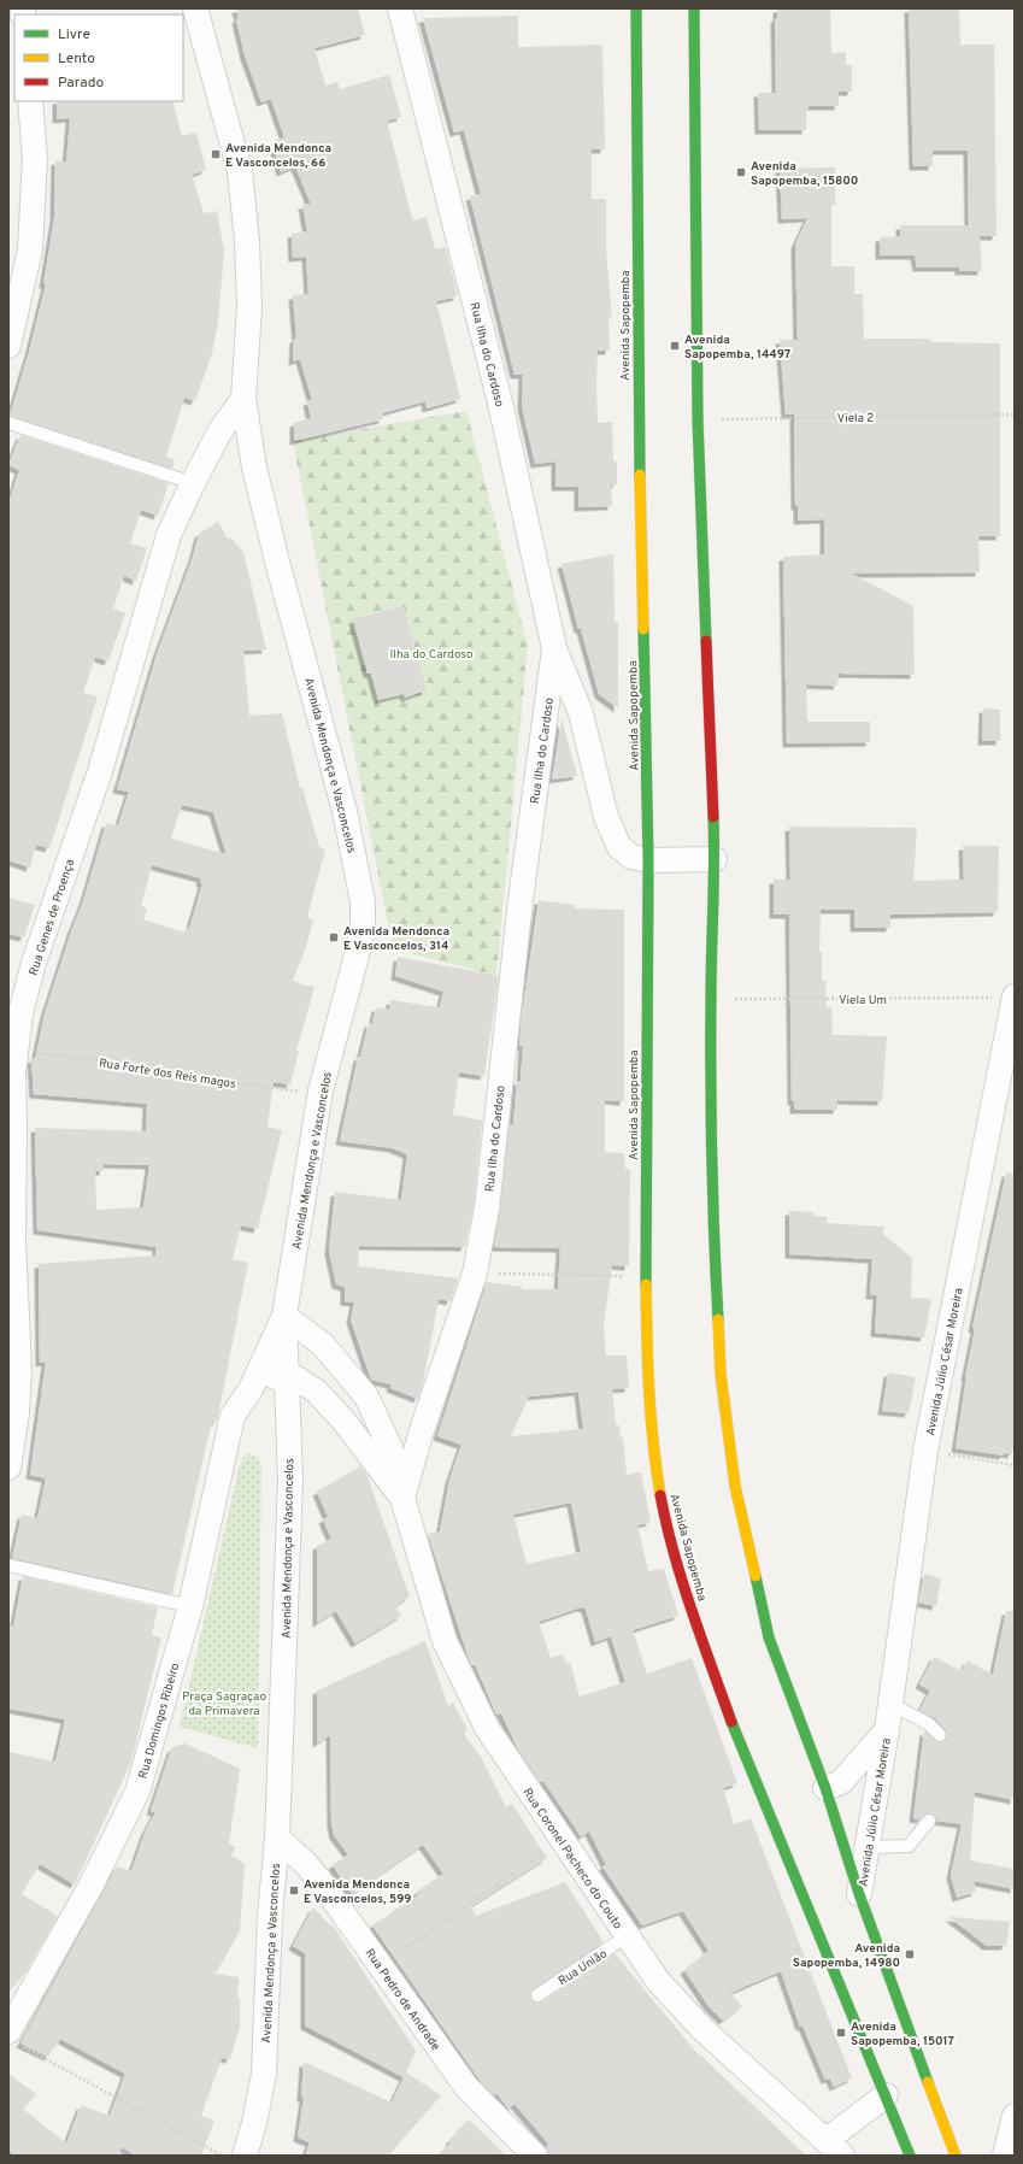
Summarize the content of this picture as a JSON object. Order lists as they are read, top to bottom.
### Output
{
  "streets": {
    "street": [
      "Avenida Sapopemba",
      "Rua Ilha do Cardoso",
      "Avenida Mendonça e Vasconcelos",
      "Rua Genes de Proença",
      "Avenida Júlio César Moreira",
      "Rua Domingos Ribeiro",
      "Rua Coronel Pacheco do Couto",
      "Rua Pedro de Andrade"
    ],
    "lane": ["Rua União"],
    "path": ["Viela 2", "Viela Um", "Rua Forte dos Reis magos"]
  },
  "crossings": [
    ["Rua Ilha do Cardoso", "Rua Coronel Pacheco do Couto"],
    ["Avenida Mendonça e Vasconcelos", "Rua Genes de Proença"],
    ["Avenida Mendonça e Vasconcelos", "Rua Forte dos Reis magos"],
    ["Avenida Mendonça e Vasconcelos", "Rua Domingos Ribeiro"],
    ["Avenida Mendonça e Vasconcelos", "Rua Coronel Pacheco do Couto"],
    ["Avenida Mendonça e Vasconcelos", "Rua Pedro de Andrade"],
    ["Rua Genes de Proença", "Rua Forte dos Reis magos"],
    ["Viela Um", "Avenida Júlio César Moreira"],
    ["Rua Domingos Ribeiro", "Rua Coronel Pacheco do Couto"],
    ["Rua Coronel Pacheco do Couto", "Rua União"]
  ],
  "parks": ["Ilha do Cardoso", "Praça Sagraçao da Primavera"],
  "places": {
    "transit": [
      "Avenida Mendonca E Vasconcelos, 66",
      "Avenida Sapopemba, 15800",
      "Avenida Sapopemba, 14497",
      "Avenida Mendonca E Vasconcelos, 314",
      "Avenida Mendonca E Vasconcelos, 599",
      "Avenida Sapopemba, 14980",
      "Avenida Sapopemba, 15017"
    ]
  },
  "legend": ["Livre", "Lento", "Parado"]
}
